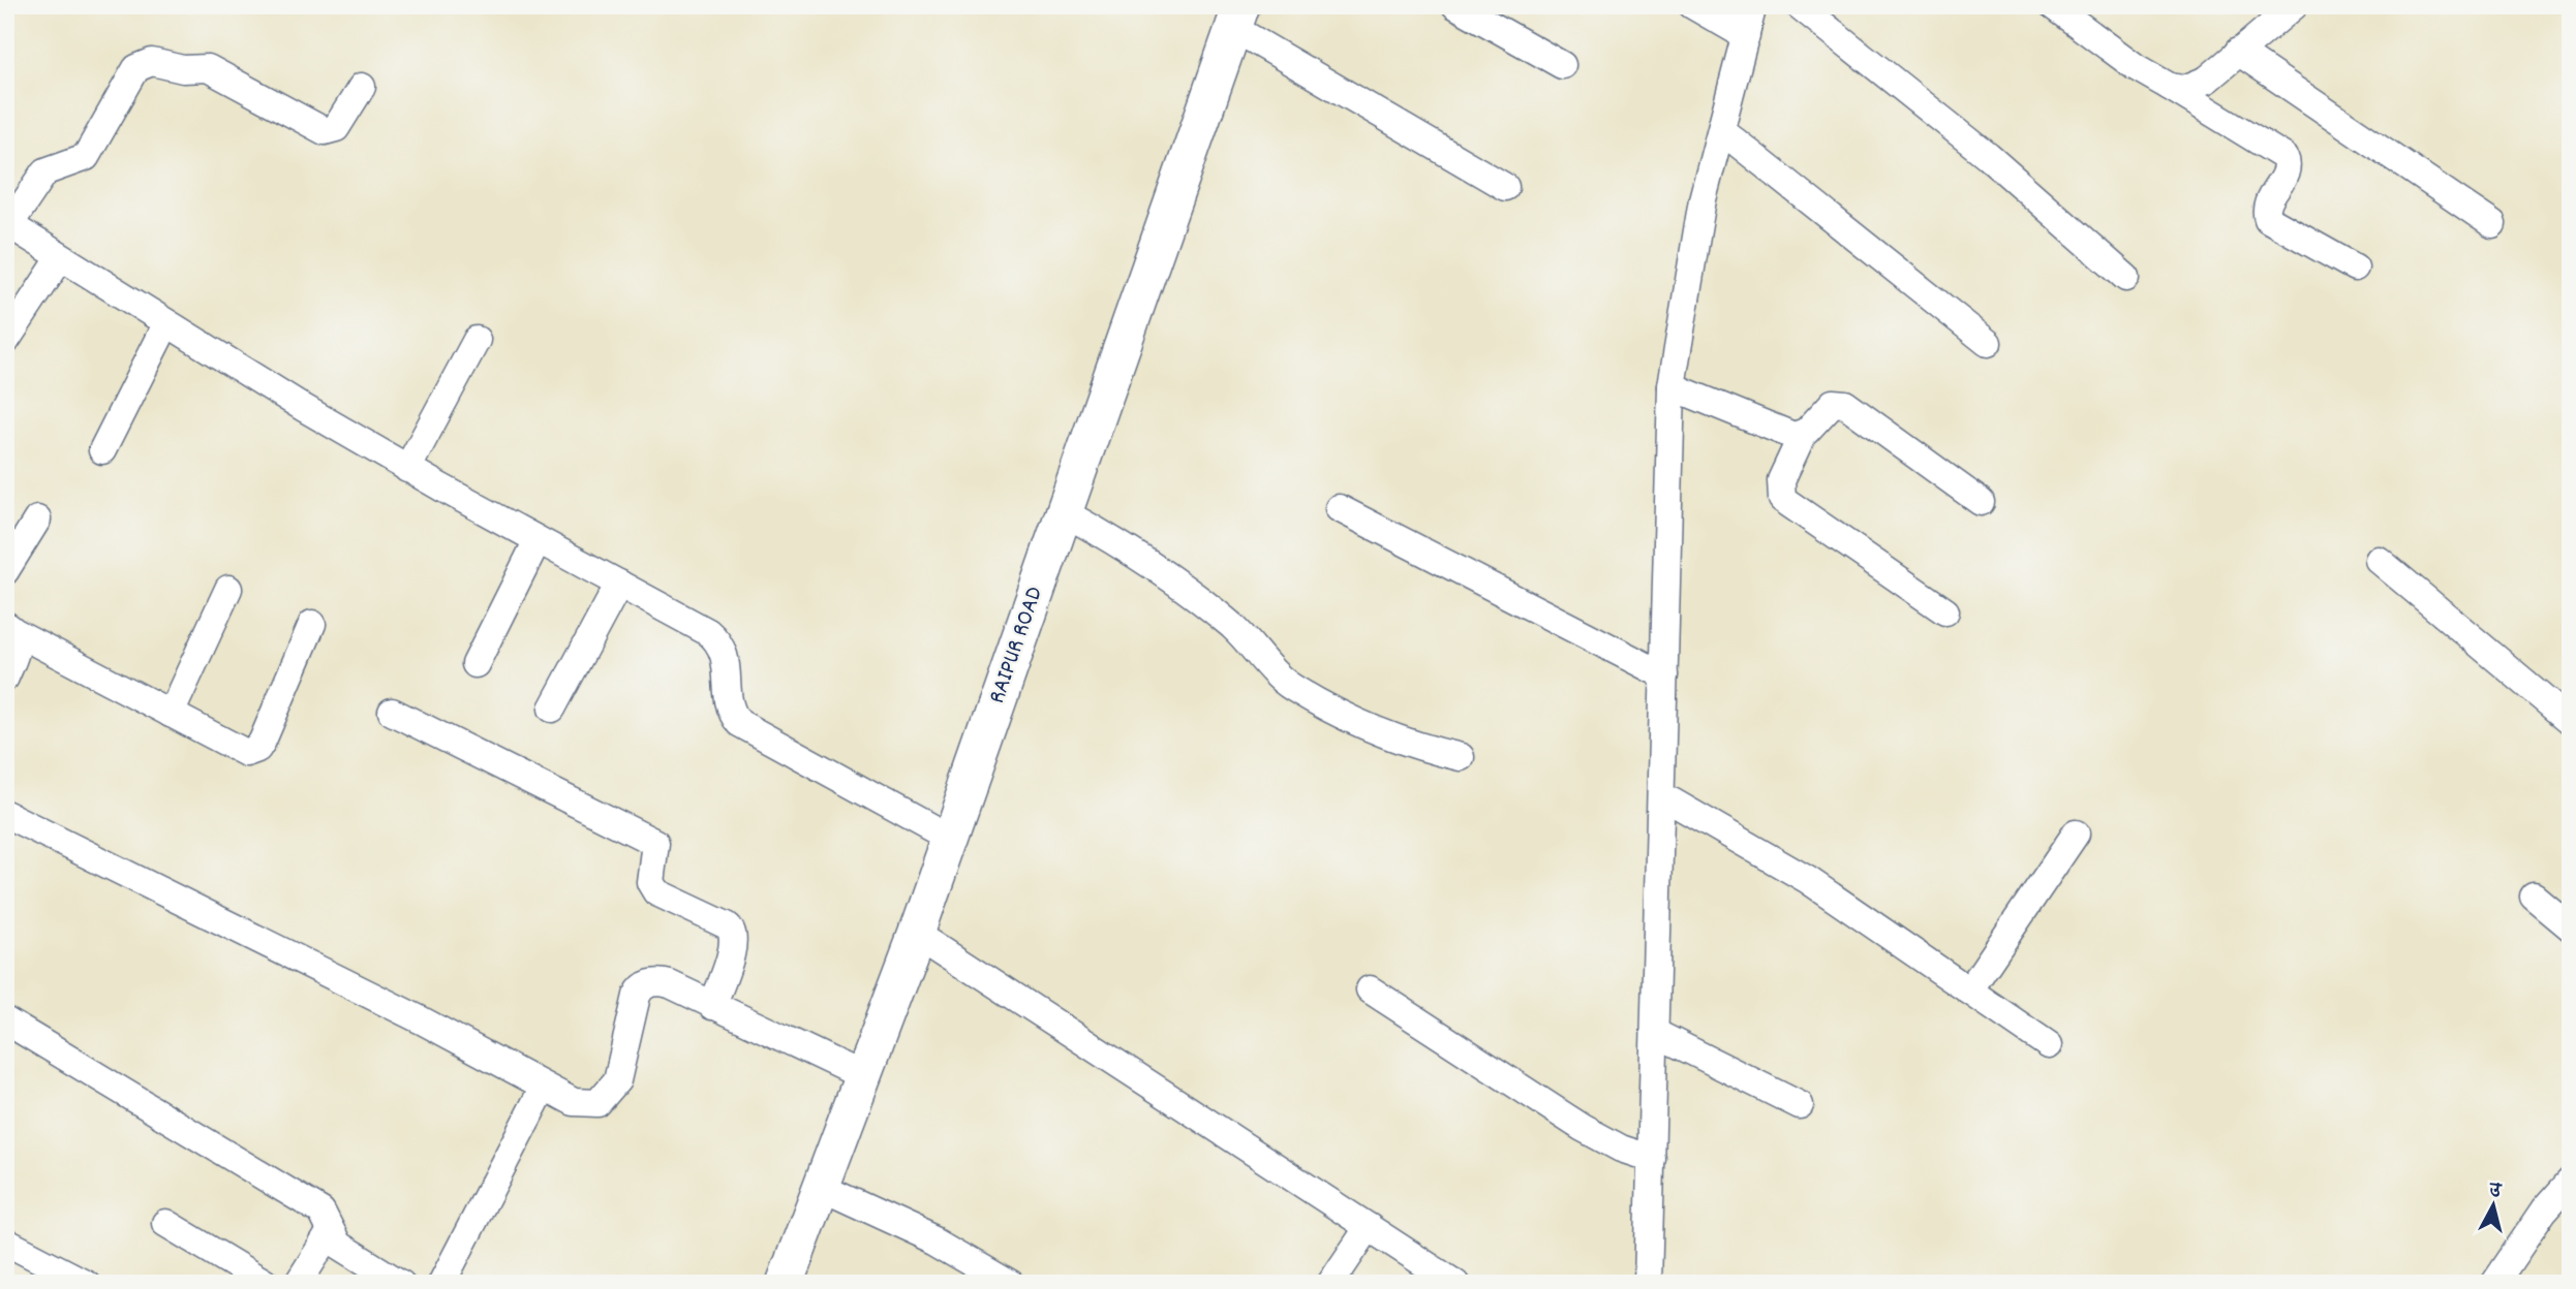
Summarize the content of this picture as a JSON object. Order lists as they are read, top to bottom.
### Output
{
  "streets": {
    "main road": ["RAIPUR ROAD"]
  },
  "north": "top"
}
